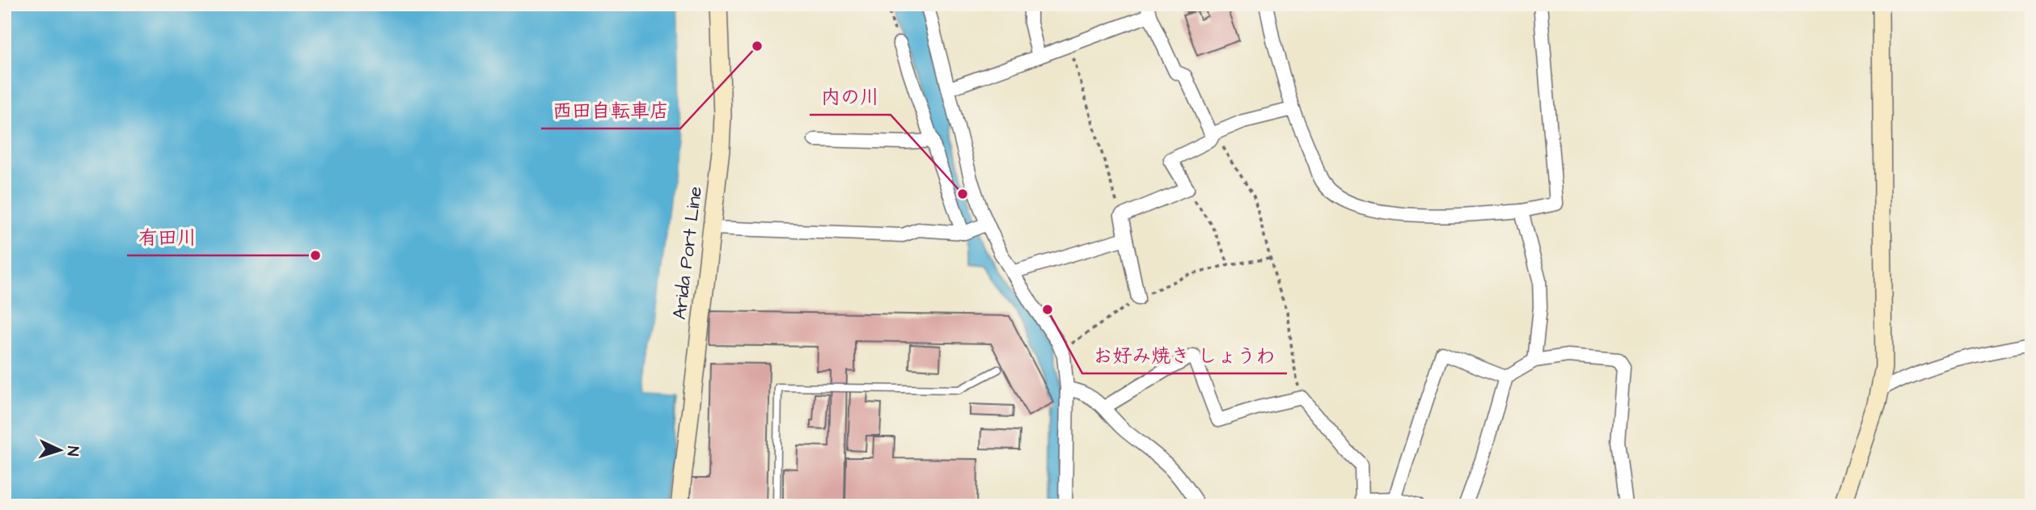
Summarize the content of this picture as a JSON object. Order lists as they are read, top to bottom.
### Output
{
  "streets": {
    "street": ["Arida Port Line"]
  },
  "places": [
    "西田自転車店",
    "内の川",
    "有田川",
    "お好み焼き しょうわ"
  ],
  "north": "right"
}
